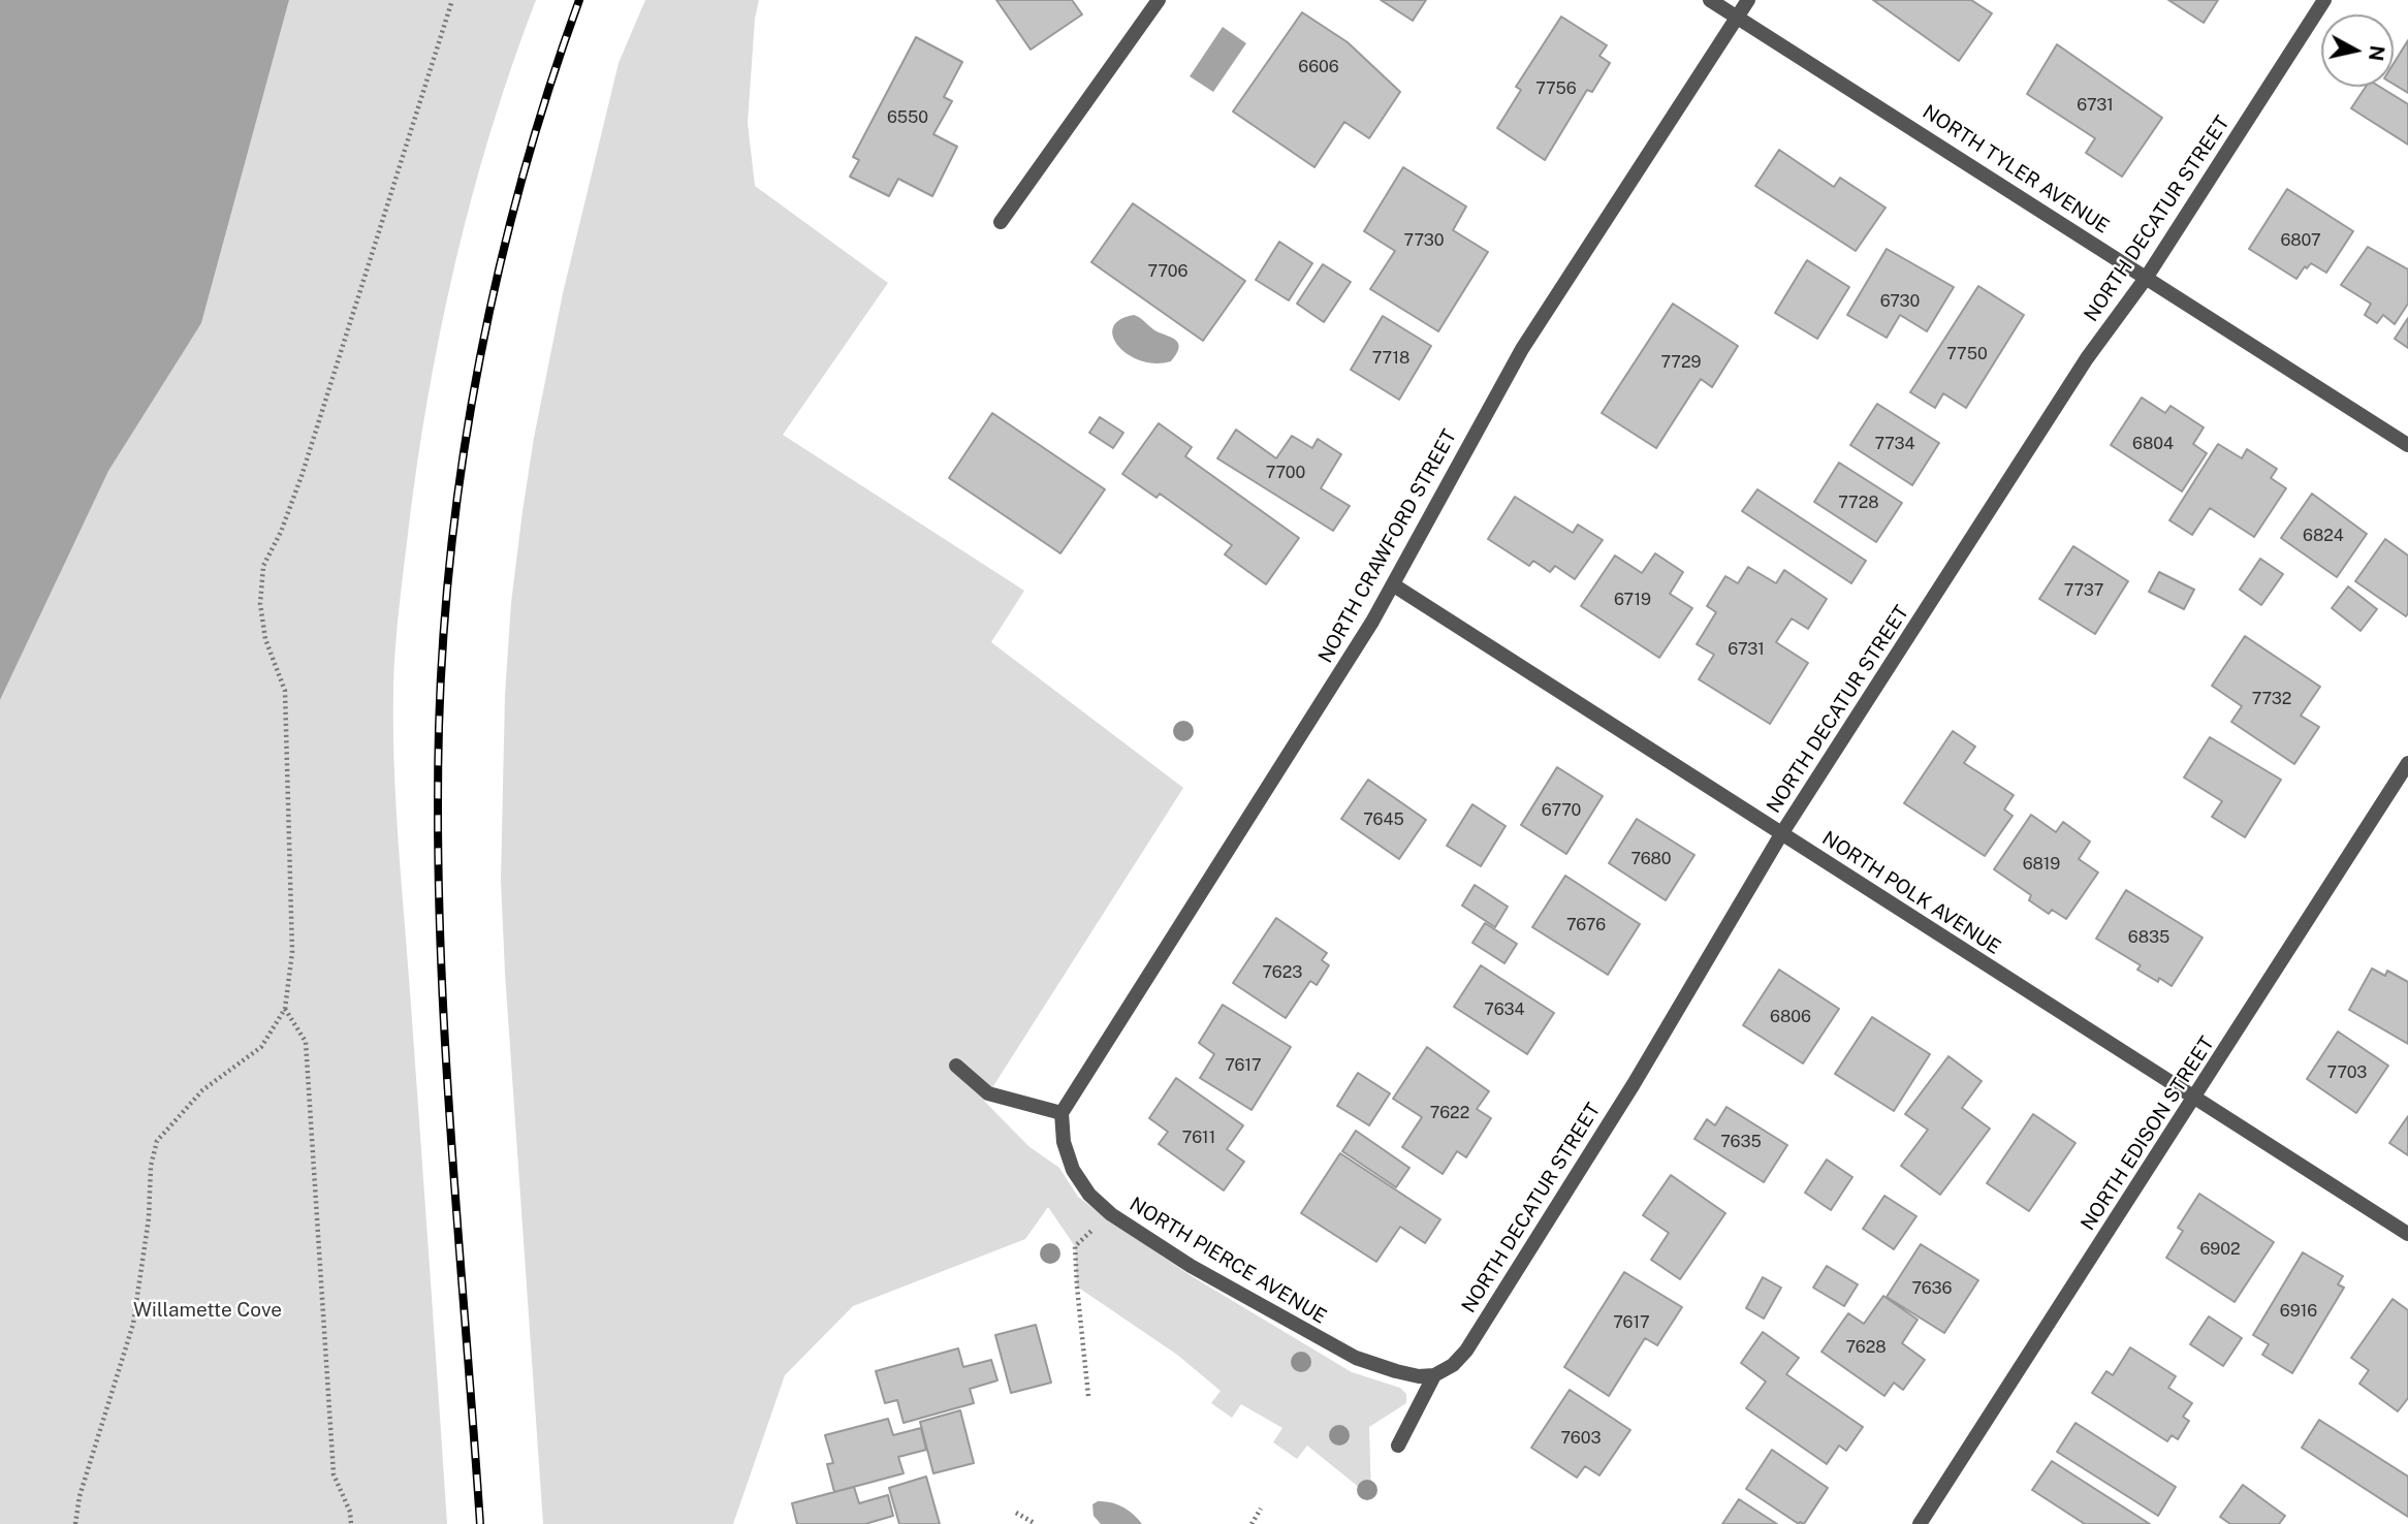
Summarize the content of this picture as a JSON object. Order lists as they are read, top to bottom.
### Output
{
  "streets": {
    "street": [
      "NORTH TYLER AVENUE",
      "NORTH DECATUR STREET",
      "NORTH CRAWFORD STREET",
      "NORTH POLK AVENUE",
      "NORTH EDISON STREET",
      "NORTH PIERCE AVENUE"
    ]
  },
  "crossings": [
    ["NORTH TYLER AVENUE", "NORTH DECATUR STREET"],
    ["NORTH TYLER AVENUE", "NORTH CRAWFORD STREET"],
    ["NORTH DECATUR STREET", "NORTH POLK AVENUE"],
    ["NORTH DECATUR STREET", "NORTH PIERCE AVENUE"],
    ["NORTH CRAWFORD STREET", "NORTH POLK AVENUE"],
    ["NORTH CRAWFORD STREET", "NORTH PIERCE AVENUE"],
    ["NORTH POLK AVENUE", "NORTH EDISON STREET"]
  ],
  "parks": ["Willamette Cove"],
  "house_numbers": [
    "6606",
    "7756",
    "6731",
    "6550",
    "7730",
    "6807",
    "7706",
    "6730",
    "7750",
    "7718",
    "7729",
    "7734",
    "6804",
    "7700",
    "7728",
    "6824",
    "7737",
    "6719",
    "6731",
    "7732",
    "6770",
    "7645",
    "7680",
    "6819",
    "7676",
    "6835",
    "7623",
    "7634",
    "6806",
    "7617",
    "7703",
    "7622",
    "7611",
    "7635",
    "6902",
    "7636",
    "6916",
    "7617",
    "7628",
    "7603"
  ],
  "north": "right"
}
